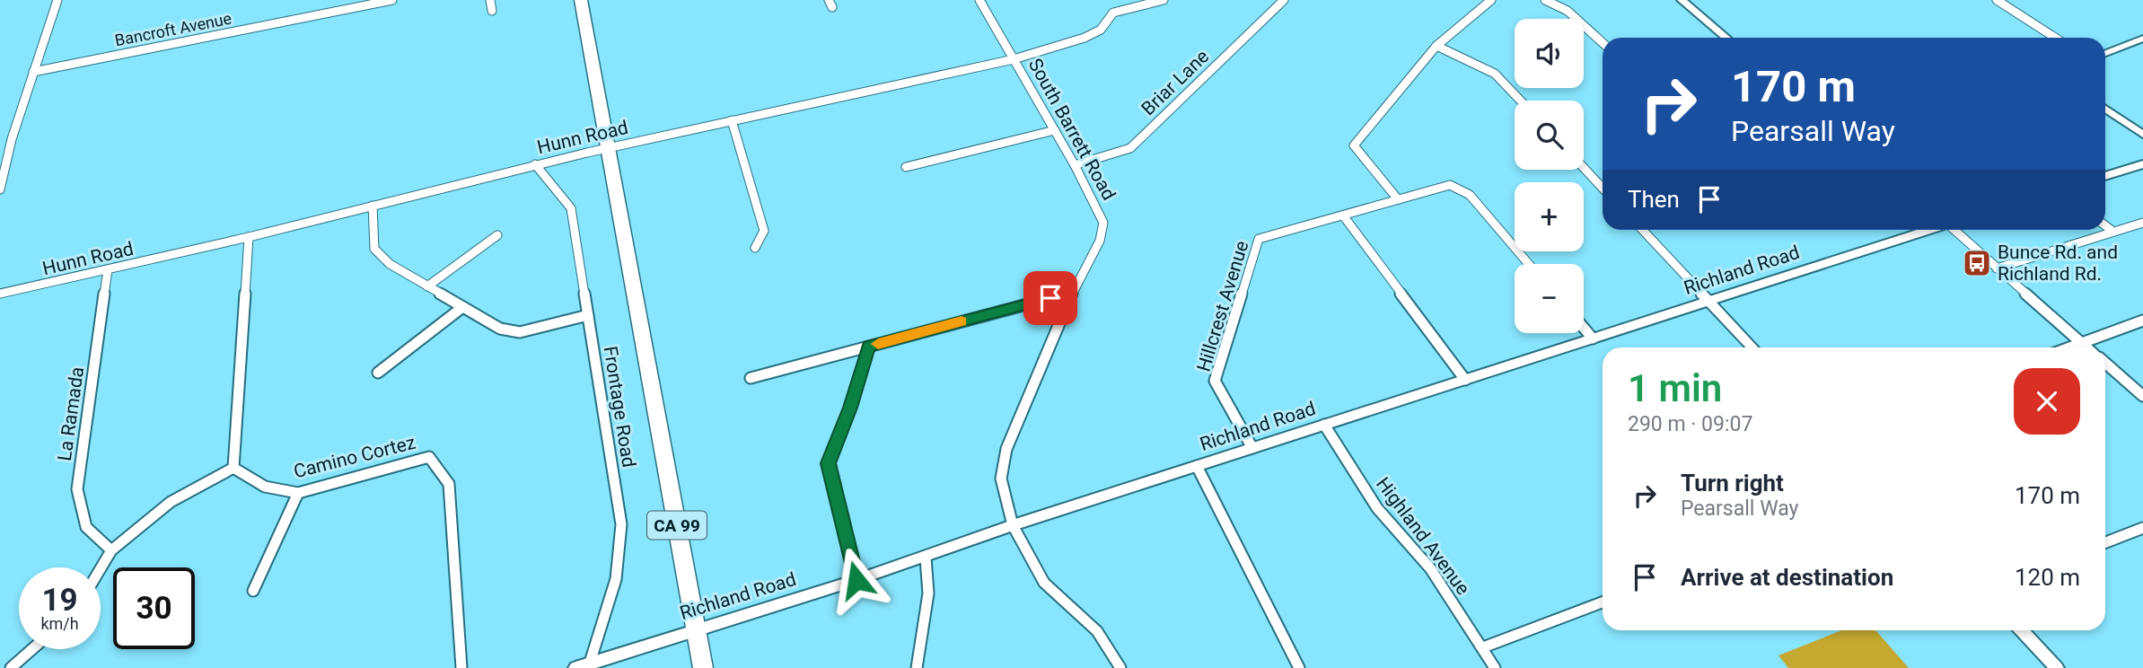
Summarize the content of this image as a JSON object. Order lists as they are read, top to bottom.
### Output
{
  "streets": {
    "highway": ["CA 99"],
    "street": [
      "Bancroft Avenue",
      "Briar Lane",
      "South Barrett Road",
      "Hunn Road",
      "Richland Road",
      "Hillcrest Avenue",
      "Frontage Road",
      "La Ramada",
      "Camino Cortez",
      "Highland Avenue"
    ]
  },
  "crossings": [
    ["Briar Lane", "South Barrett Road"],
    ["South Barrett Road", "Hunn Road"],
    ["South Barrett Road", "Richland Road"],
    ["Hunn Road", "Frontage Road"],
    ["Hunn Road", "La Ramada"],
    ["Hunn Road", "CA 99"],
    ["Richland Road", "Hillcrest Avenue"],
    ["Richland Road", "Frontage Road"],
    ["Richland Road", "CA 99"],
    ["Richland Road", "Highland Avenue"]
  ],
  "places": {
    "bus stop": ["Bunce Rd. and Richland Rd."]
  },
  "page": {
    "map_buttons": ["+", "−"],
    "turn": ["170 m", "Pearsall Way"],
    "then": "Then",
    "heading": ["1 min", "290 m · 09:07"],
    "list": [
      {
        "name": "Turn right",
        "note": "Pearsall Way",
        "value": "170 m"
      },
      {
        "name": "Arrive at destination",
        "value": "120 m"
      }
    ],
    "speed": "19 km/h",
    "limit": "30"
  }
}
